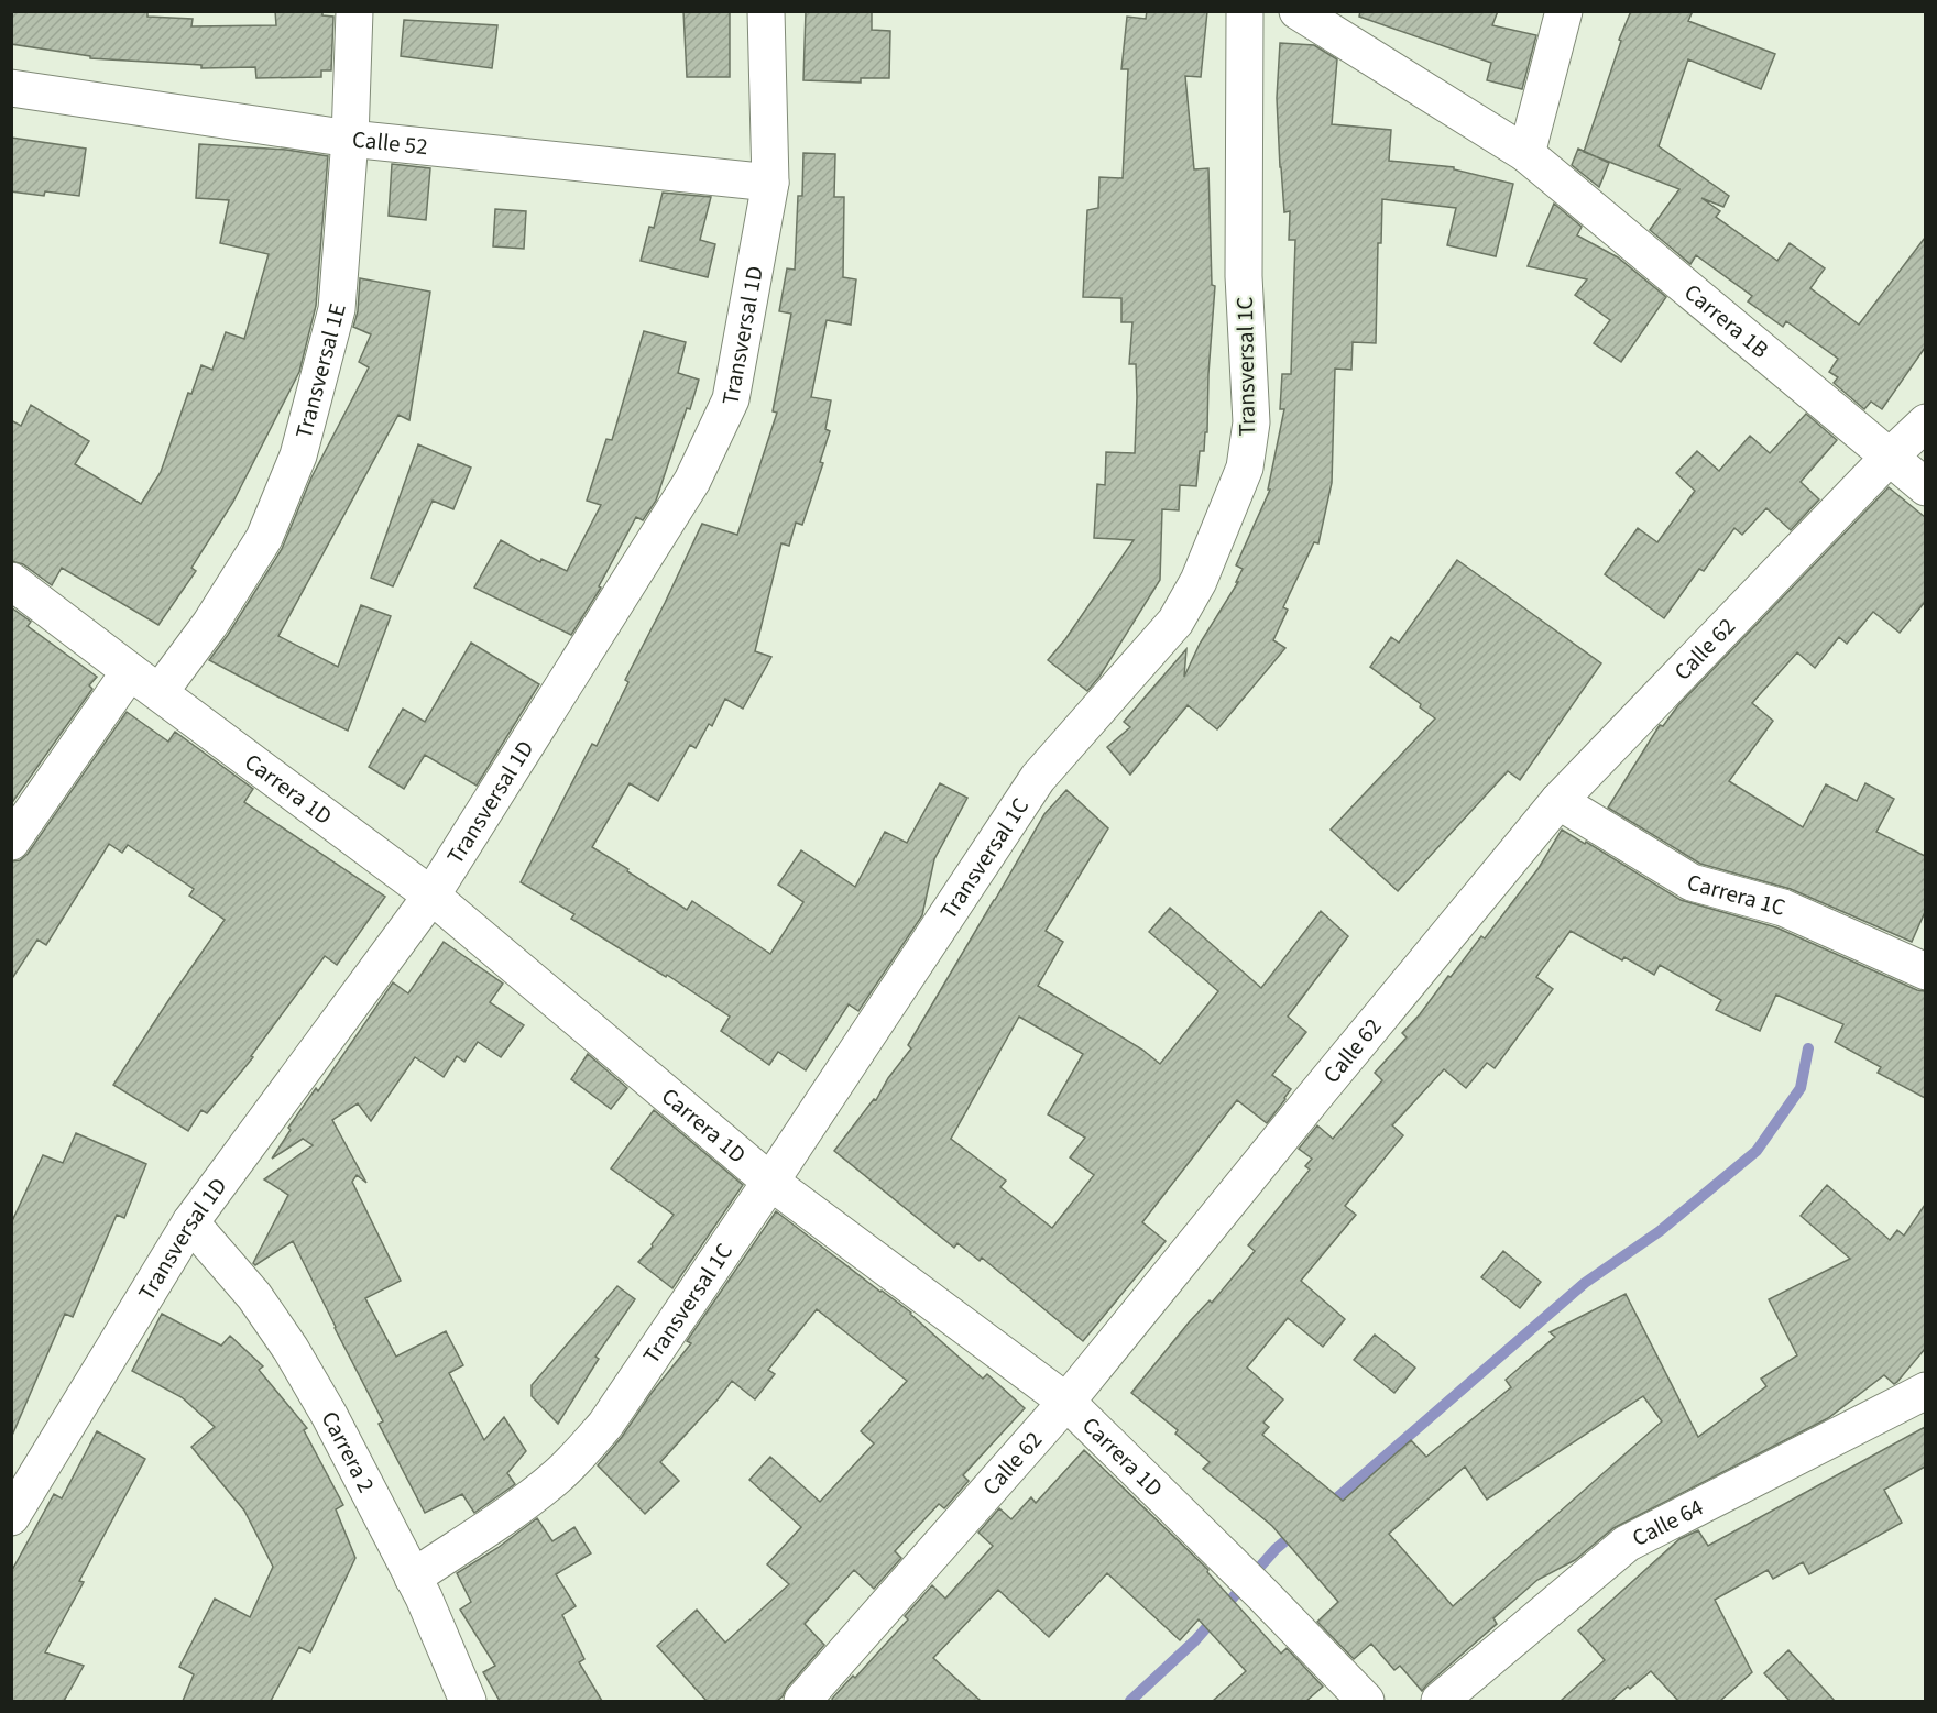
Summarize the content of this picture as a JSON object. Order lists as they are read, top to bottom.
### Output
{
  "streets": {
    "street": [
      "Calle 52",
      "Carrera 1B",
      "Transversal 1D",
      "Transversal 1C",
      "Transversal 1E",
      "Calle 62",
      "Carrera 1D",
      "Carrera 1C",
      "Carrera 2",
      "Calle 64"
    ]
  },
  "crossings": [
    ["Calle 52", "Transversal 1D"],
    ["Calle 52", "Transversal 1E"],
    ["Carrera 1B", "Calle 62"],
    ["Transversal 1D", "Carrera 1D"],
    ["Transversal 1D", "Carrera 2"],
    ["Transversal 1C", "Carrera 1D"],
    ["Transversal 1C", "Carrera 2"],
    ["Transversal 1E", "Carrera 1D"],
    ["Calle 62", "Carrera 1D"],
    ["Calle 62", "Carrera 1C"]
  ]
}
